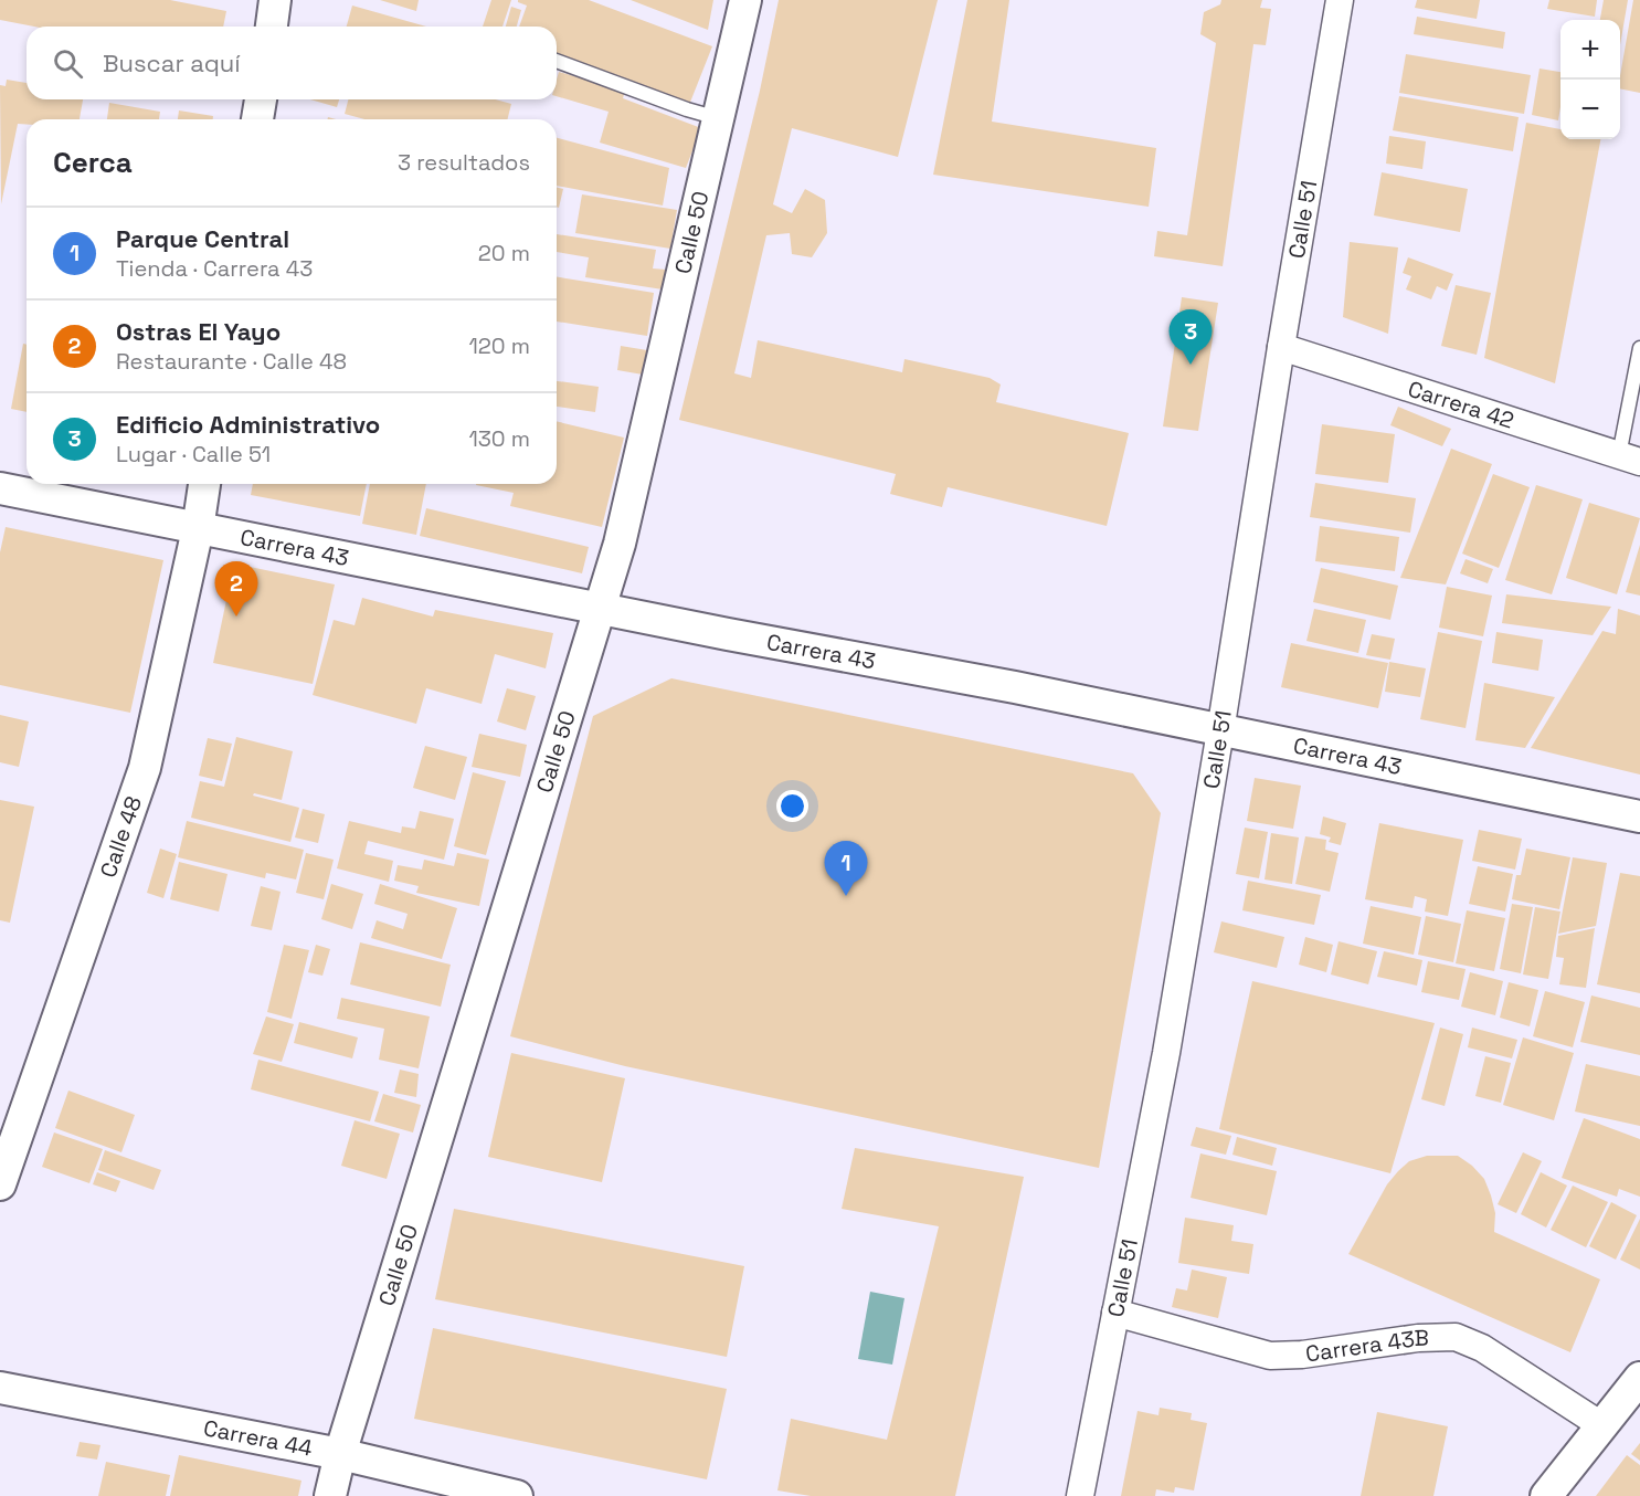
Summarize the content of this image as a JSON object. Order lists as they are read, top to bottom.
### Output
{
  "streets": {
    "street": [
      "Calle 51",
      "Calle 50",
      "Carrera 42",
      "Carrera 43",
      "Calle 48",
      "Carrera 43B",
      "Carrera 44"
    ]
  },
  "crossings": [
    ["Calle 51", "Carrera 42"],
    ["Calle 51", "Carrera 43"],
    ["Calle 51", "Carrera 43B"],
    ["Calle 50", "Carrera 43"],
    ["Calle 50", "Carrera 44"],
    ["Carrera 43", "Calle 48"]
  ],
  "page": {
    "map_buttons": ["+", "−"],
    "search": "Buscar aquí",
    "heading": ["Cerca", "3 resultados"],
    "list": [
      {
        "mark": "1",
        "name": "Parque Central",
        "note": "Tienda · Carrera 43",
        "value": "20 m"
      },
      {
        "mark": "2",
        "name": "Ostras El Yayo",
        "note": "Restaurante · Calle 48",
        "value": "120 m"
      },
      {
        "mark": "3",
        "name": "Edificio Administrativo",
        "note": "Lugar · Calle 51",
        "value": "130 m"
      }
    ],
    "pins": ["3", "2", "1"]
  }
}
